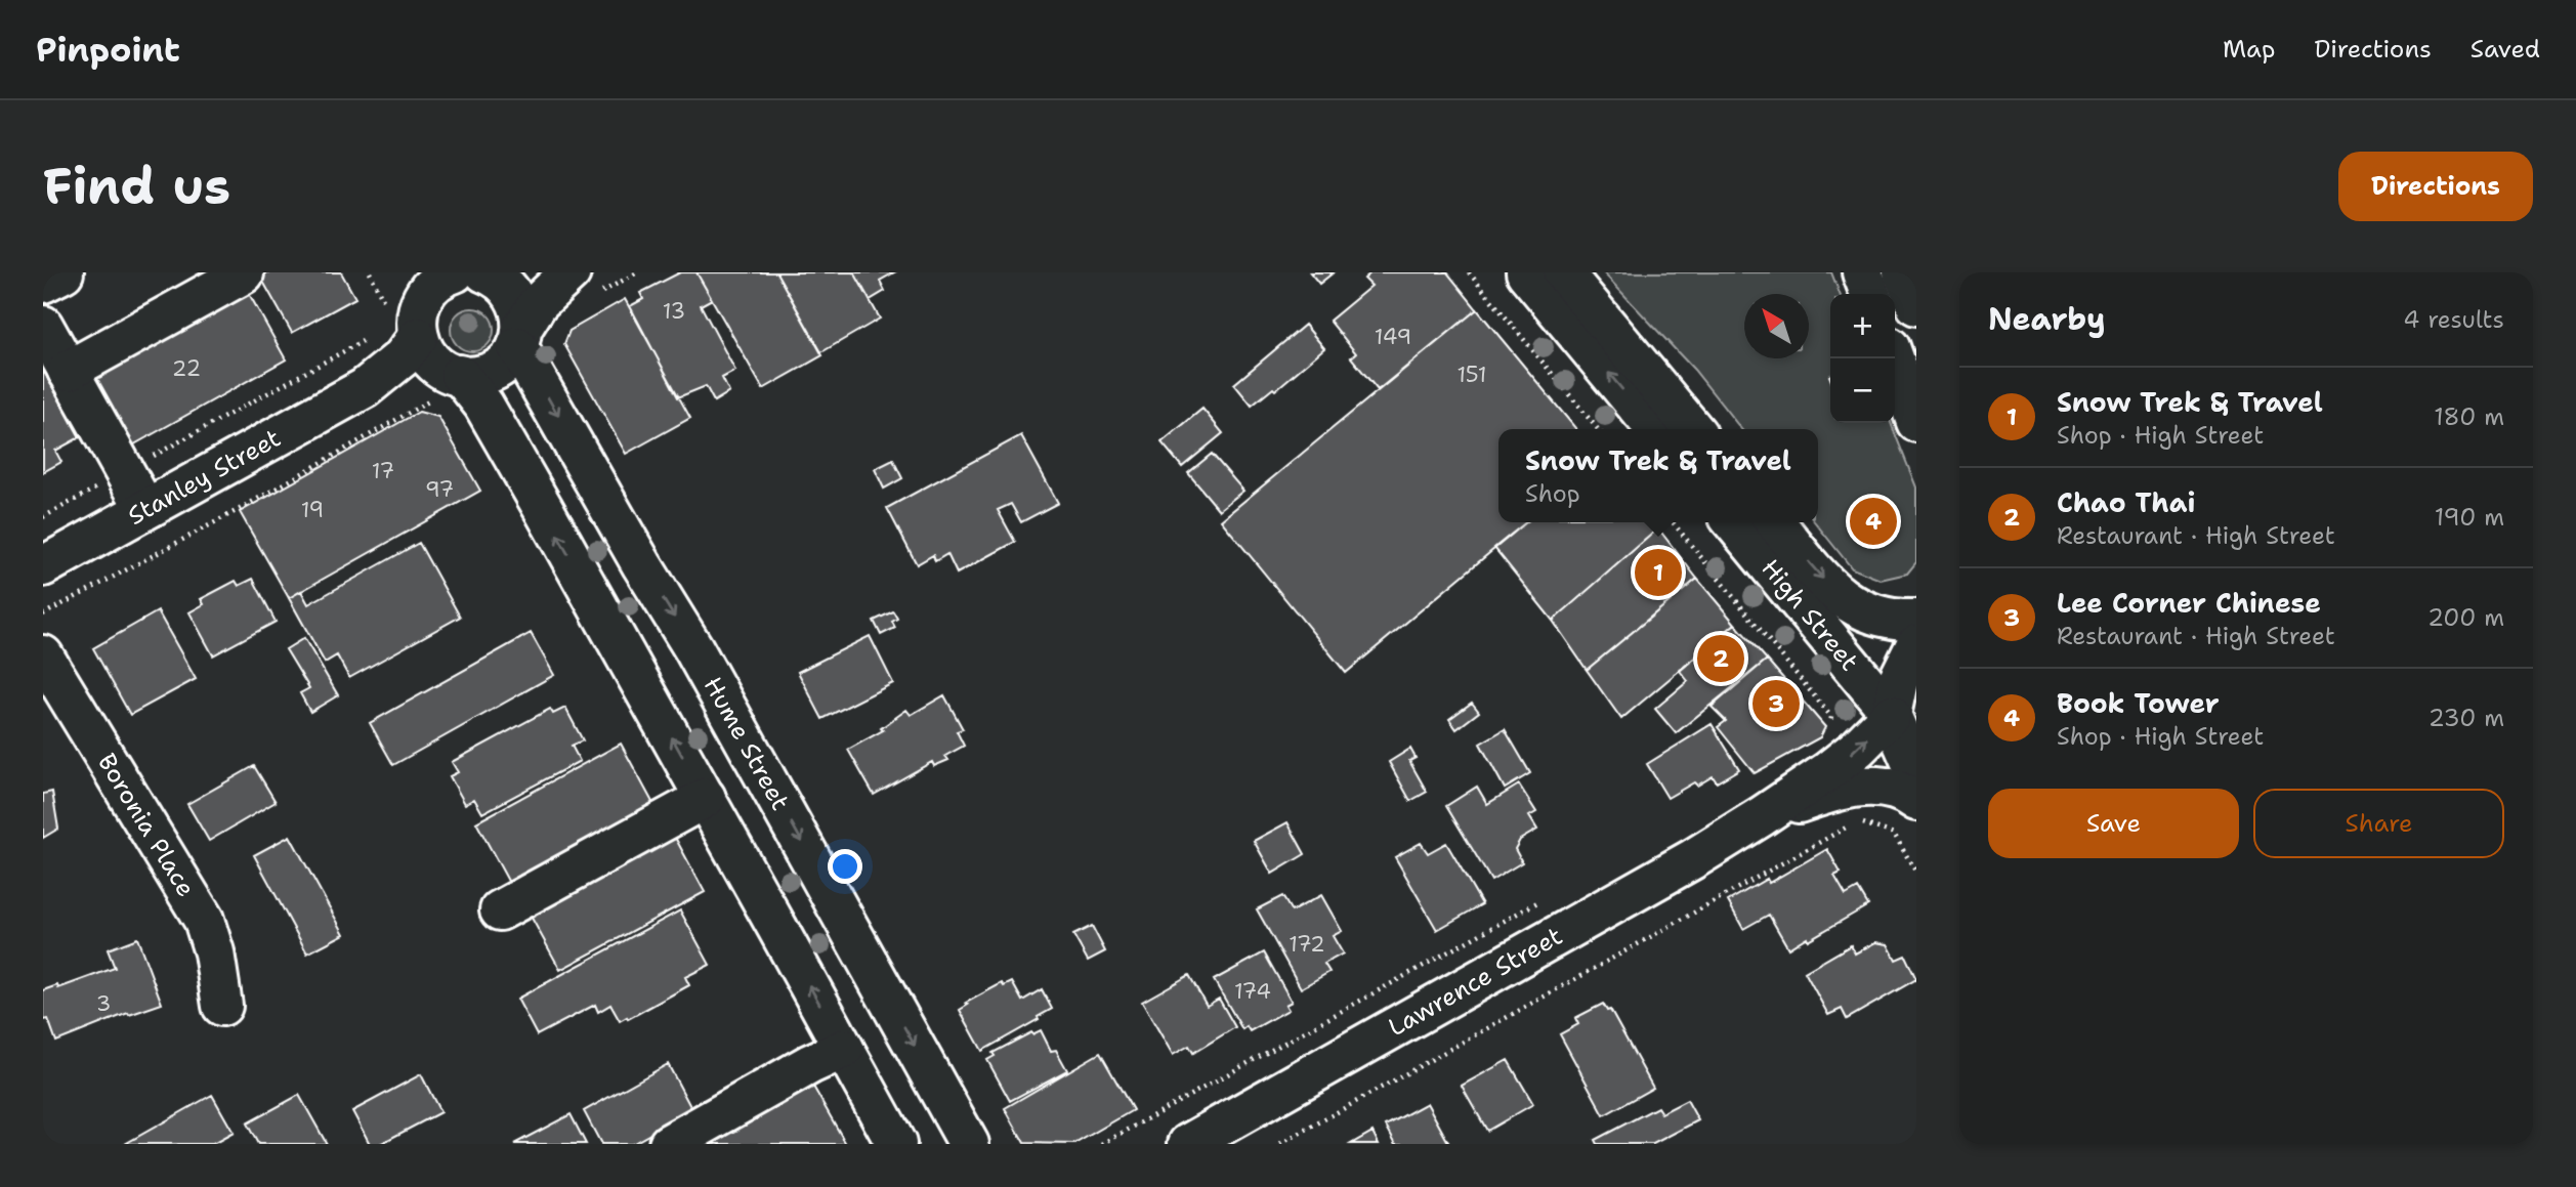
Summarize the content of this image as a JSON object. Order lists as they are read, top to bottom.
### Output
{
  "streets": {
    "street": [
      "Stanley Street",
      "High Street",
      "Hume Street",
      "Boronia Place",
      "Lawrence Street"
    ]
  },
  "crossings": [
    ["Stanley Street", "Hume Street"],
    ["High Street", "Lawrence Street"]
  ],
  "house_numbers": [
    "13",
    "149",
    "22",
    "151",
    "17",
    "97",
    "19",
    "172",
    "174",
    "3"
  ],
  "north": "top left",
  "page": {
    "header": "Pinpoint",
    "nav": ["Map", "Directions", "Saved"],
    "buttons": [
      "Directions",
      ["Save", "Share"]
    ],
    "title": "Find us",
    "heading": ["Nearby", "4 results"],
    "map_buttons": ["+", "−"],
    "list": [
      {
        "mark": "1",
        "name": "Snow Trek & Travel",
        "note": "Shop · High Street",
        "value": "180 m"
      },
      {
        "mark": "2",
        "name": "Chao Thai",
        "note": "Restaurant · High Street",
        "value": "190 m"
      },
      {
        "mark": "3",
        "name": "Lee Corner Chinese",
        "note": "Restaurant · High Street",
        "value": "200 m"
      },
      {
        "mark": "4",
        "name": "Book Tower",
        "note": "Shop · High Street",
        "value": "230 m"
      }
    ],
    "popup": ["Snow Trek & Travel", "Shop"],
    "pins": [
      "4",
      "1",
      "2",
      "3"
    ]
  }
}
